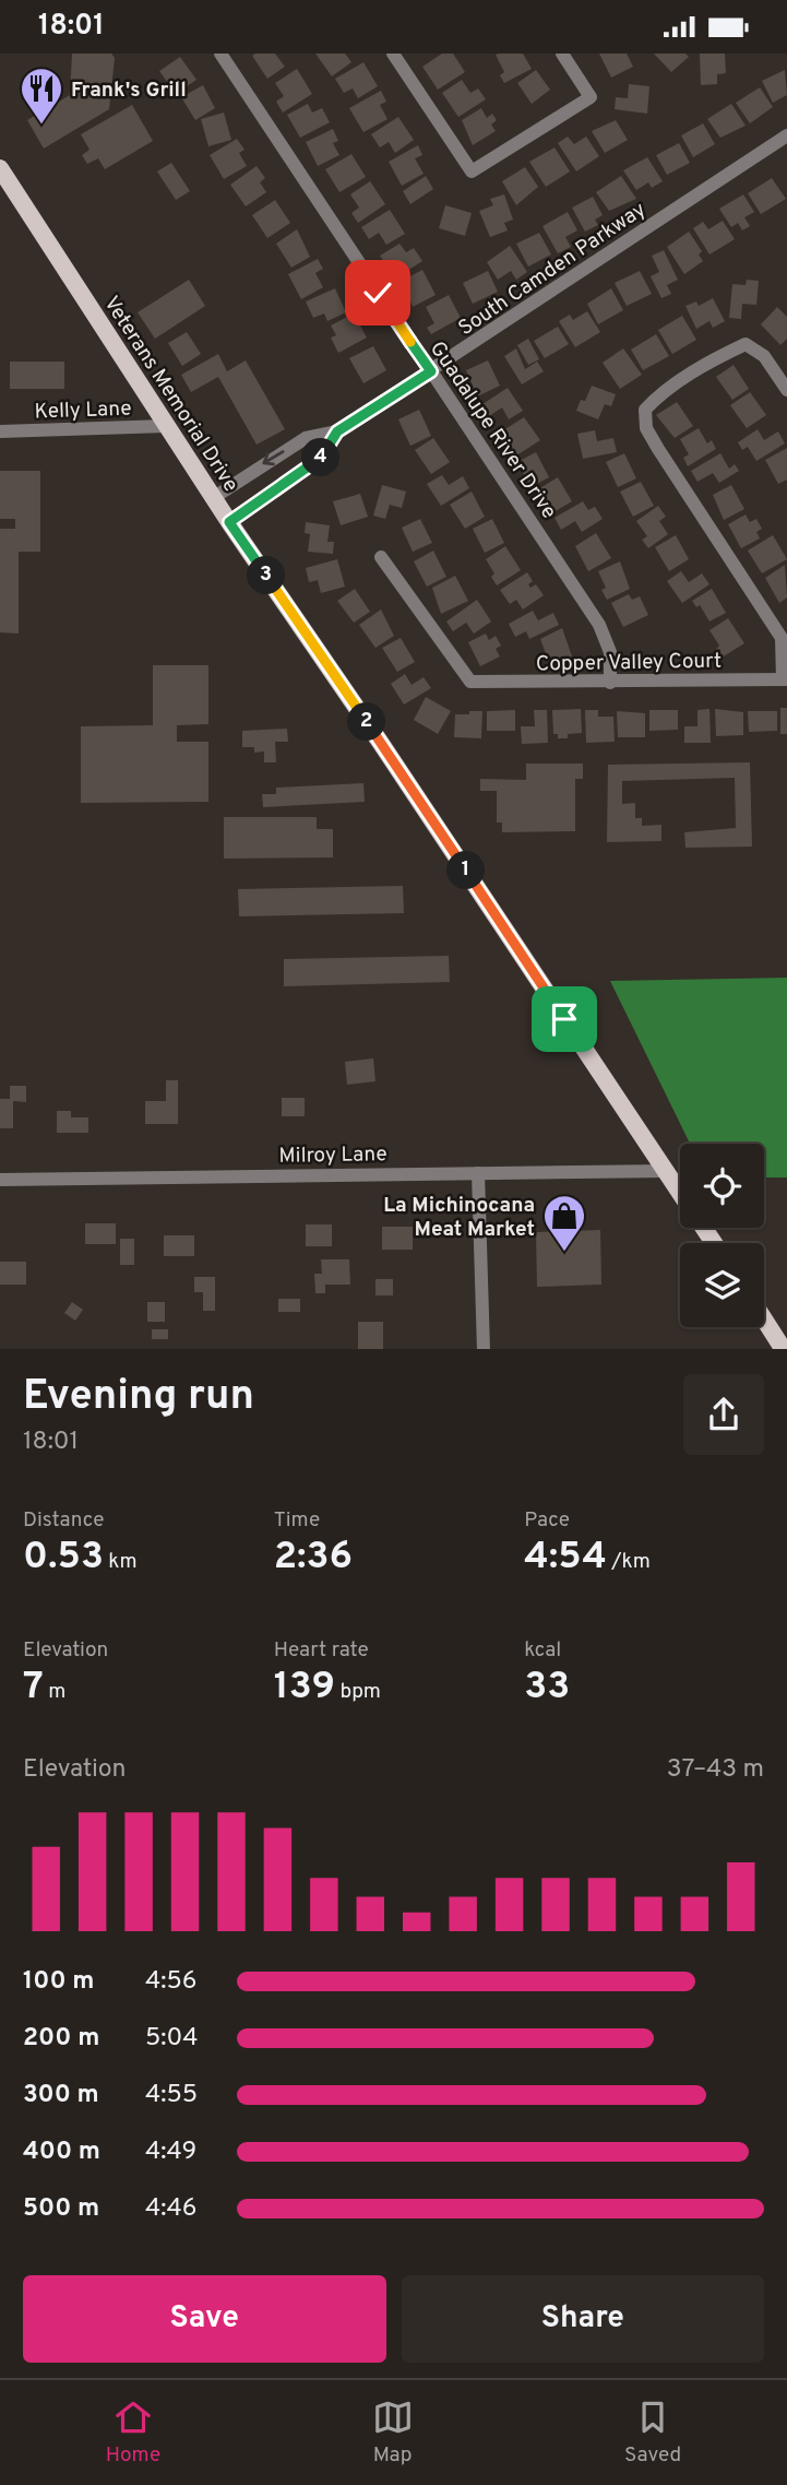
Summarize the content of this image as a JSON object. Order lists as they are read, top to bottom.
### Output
{
  "streets": {
    "main road": ["Veterans Memorial Drive"],
    "street": [
      "South Camden Parkway",
      "Kelly Lane",
      "Guadalupe River Drive",
      "Copper Valley Court",
      "Milroy Lane"
    ]
  },
  "crossings": [
    ["South Camden Parkway", "Veterans Memorial Drive"],
    ["South Camden Parkway", "Guadalupe River Drive"],
    ["Veterans Memorial Drive", "Kelly Lane"],
    ["Veterans Memorial Drive", "Milroy Lane"],
    ["Guadalupe River Drive", "Copper Valley Court"]
  ],
  "places": {
    "restaurant": ["Frank's Grill"],
    "shop": ["La Michinocana Meat Market"]
  },
  "page": {
    "status": "18:01",
    "pins": [
      "4",
      "3",
      "2",
      "1"
    ],
    "heading": ["Evening run", "18:01"],
    "stats": [
      ["Distance", "0.53 km"],
      ["Time", "2:36"],
      ["Pace", "4:54 /km"],
      ["Elevation", "7 m"],
      ["Heart rate", "139 bpm"],
      ["kcal", "33"]
    ],
    "chart": ["Elevation", "37–43 m"],
    "list": [
      {
        "name": "100 m",
        "note": "4:56"
      },
      {
        "name": "200 m",
        "note": "5:04"
      },
      {
        "name": "300 m",
        "note": "4:55"
      },
      {
        "name": "400 m",
        "note": "4:49"
      },
      {
        "name": "500 m",
        "note": "4:46"
      }
    ],
    "buttons": ["Save", "Share"],
    "tabs": ["Home", "Map", "Saved"]
  }
}
